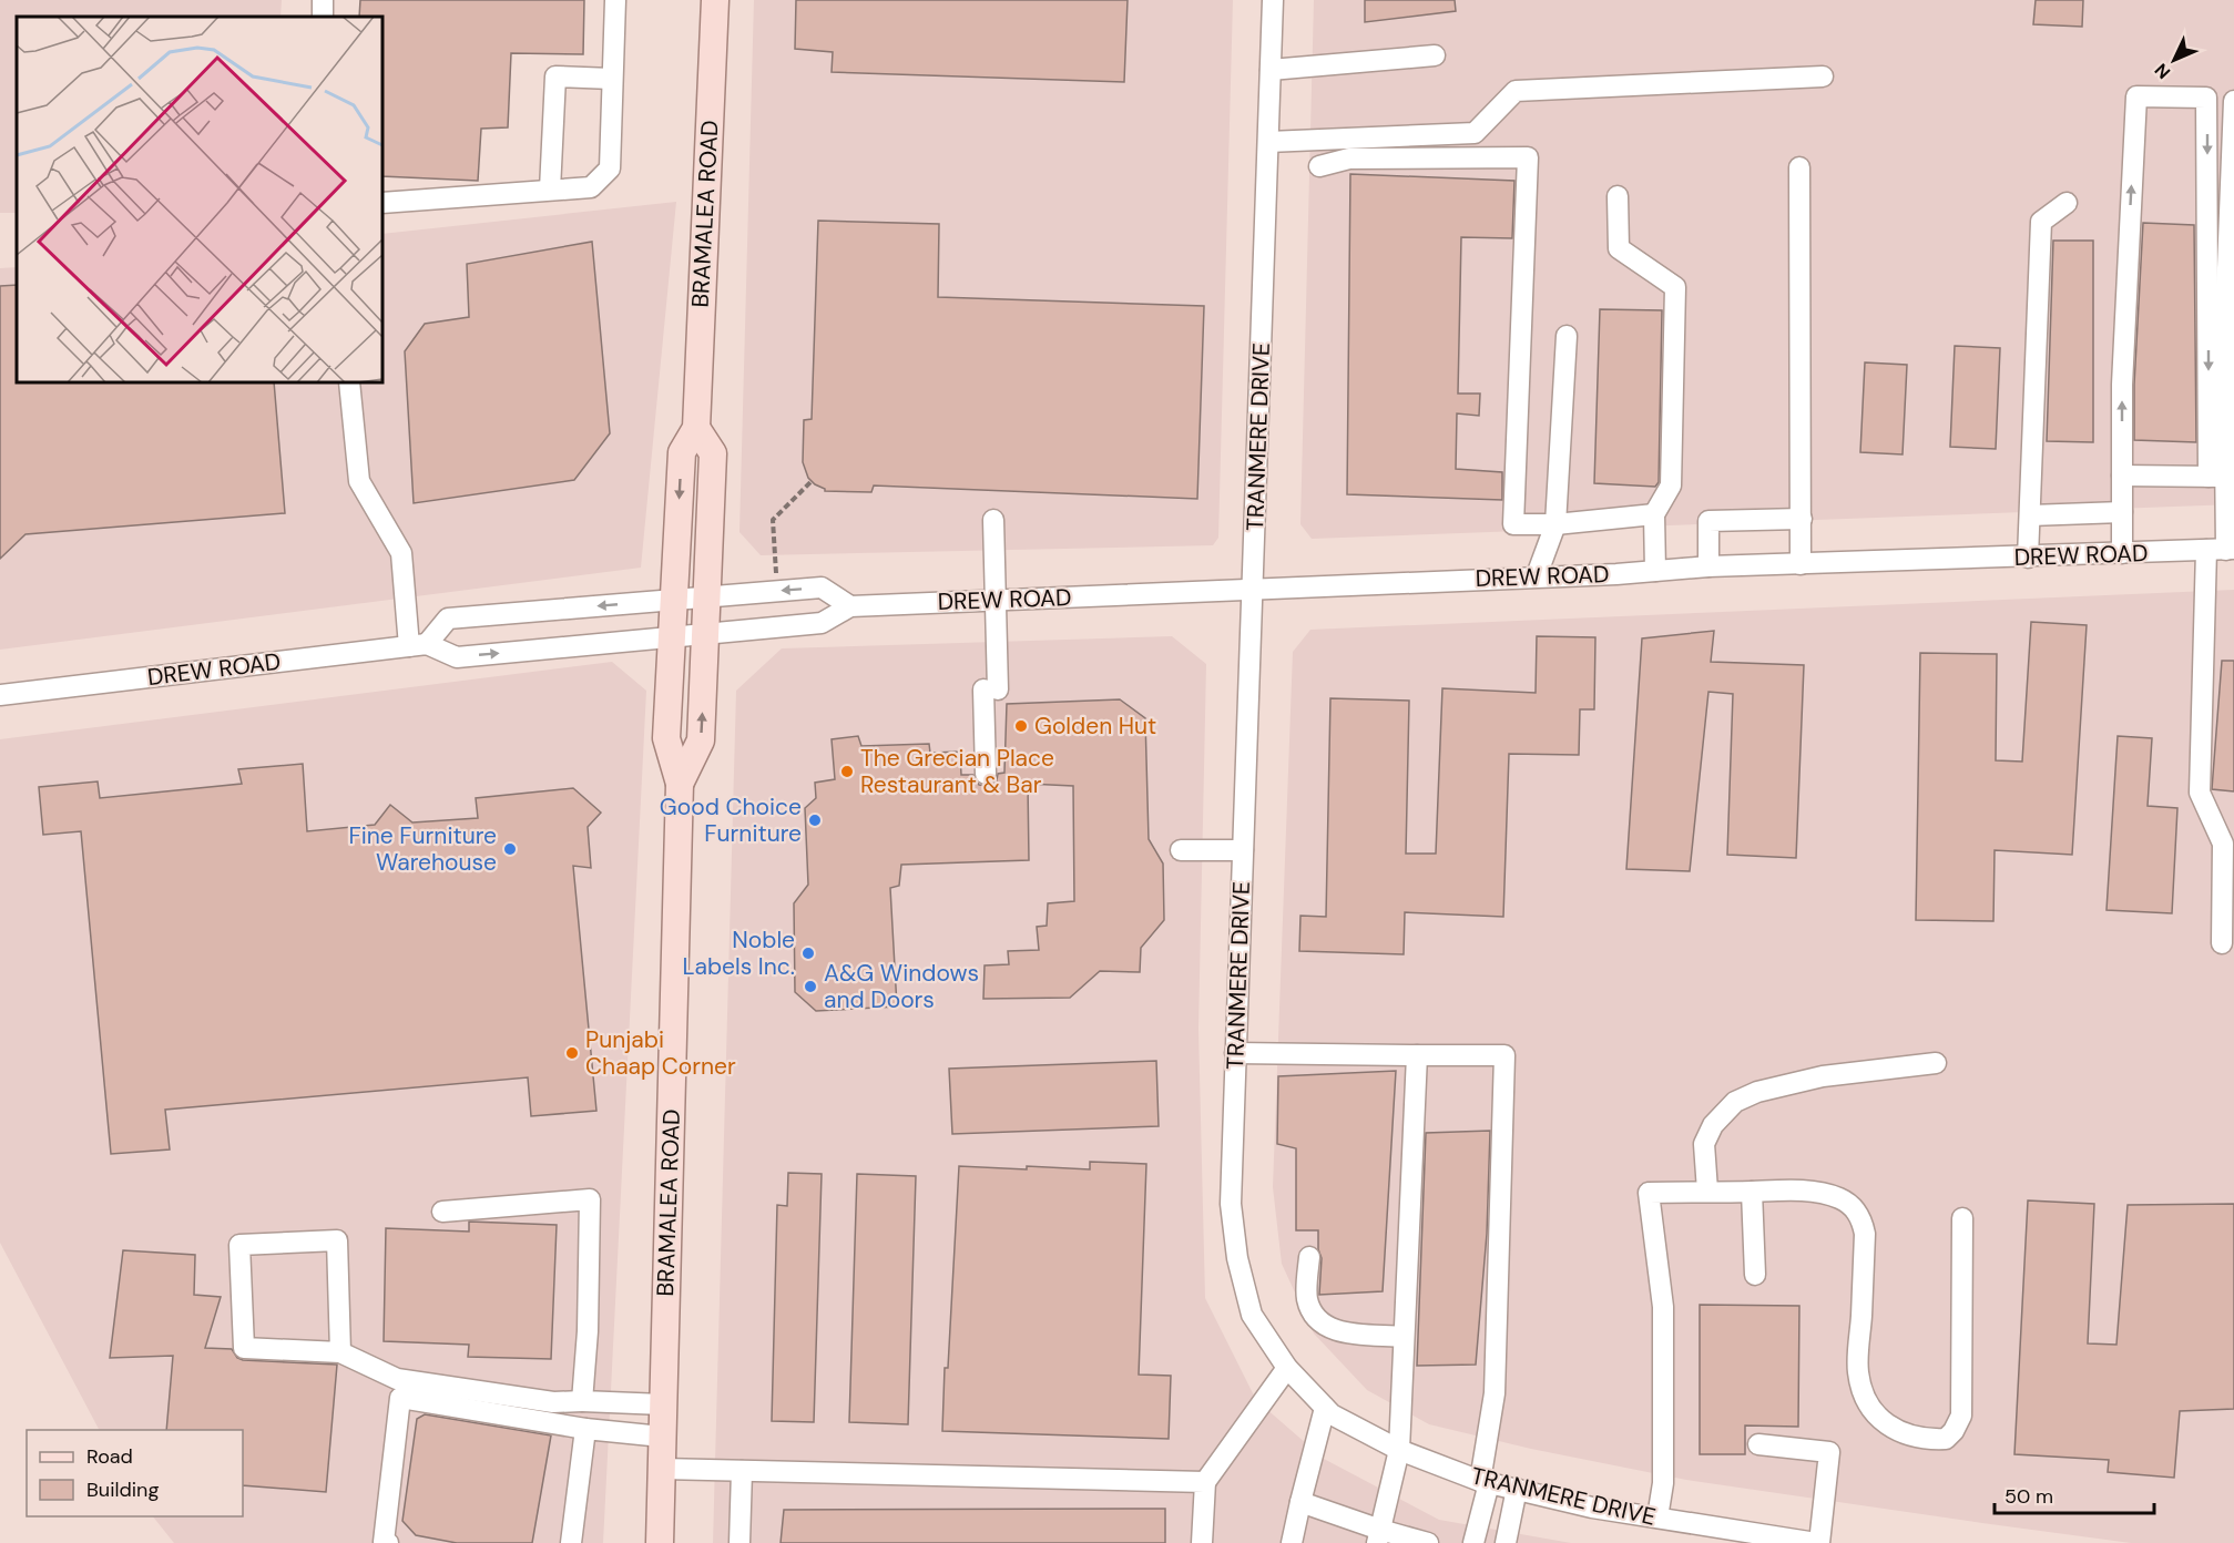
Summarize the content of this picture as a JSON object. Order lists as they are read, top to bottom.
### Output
{
  "streets": {
    "main road": ["BRAMALEA ROAD"],
    "street": ["TRANMERE DRIVE", "DREW ROAD"]
  },
  "crossings": [
    ["BRAMALEA ROAD", "DREW ROAD"],
    ["TRANMERE DRIVE", "DREW ROAD"]
  ],
  "places": [
    "Golden Hut",
    "The Grecian Place Restaurant & Bar",
    "Good Choice Furniture",
    "Fine Furniture Warehouse",
    "Noble Labels Inc.",
    "A&G Windows and Doors",
    "Punjabi Chaap Corner"
  ],
  "legend": ["Road", "Building"],
  "scale_bar": "50 m",
  "north": "bottom left"
}
